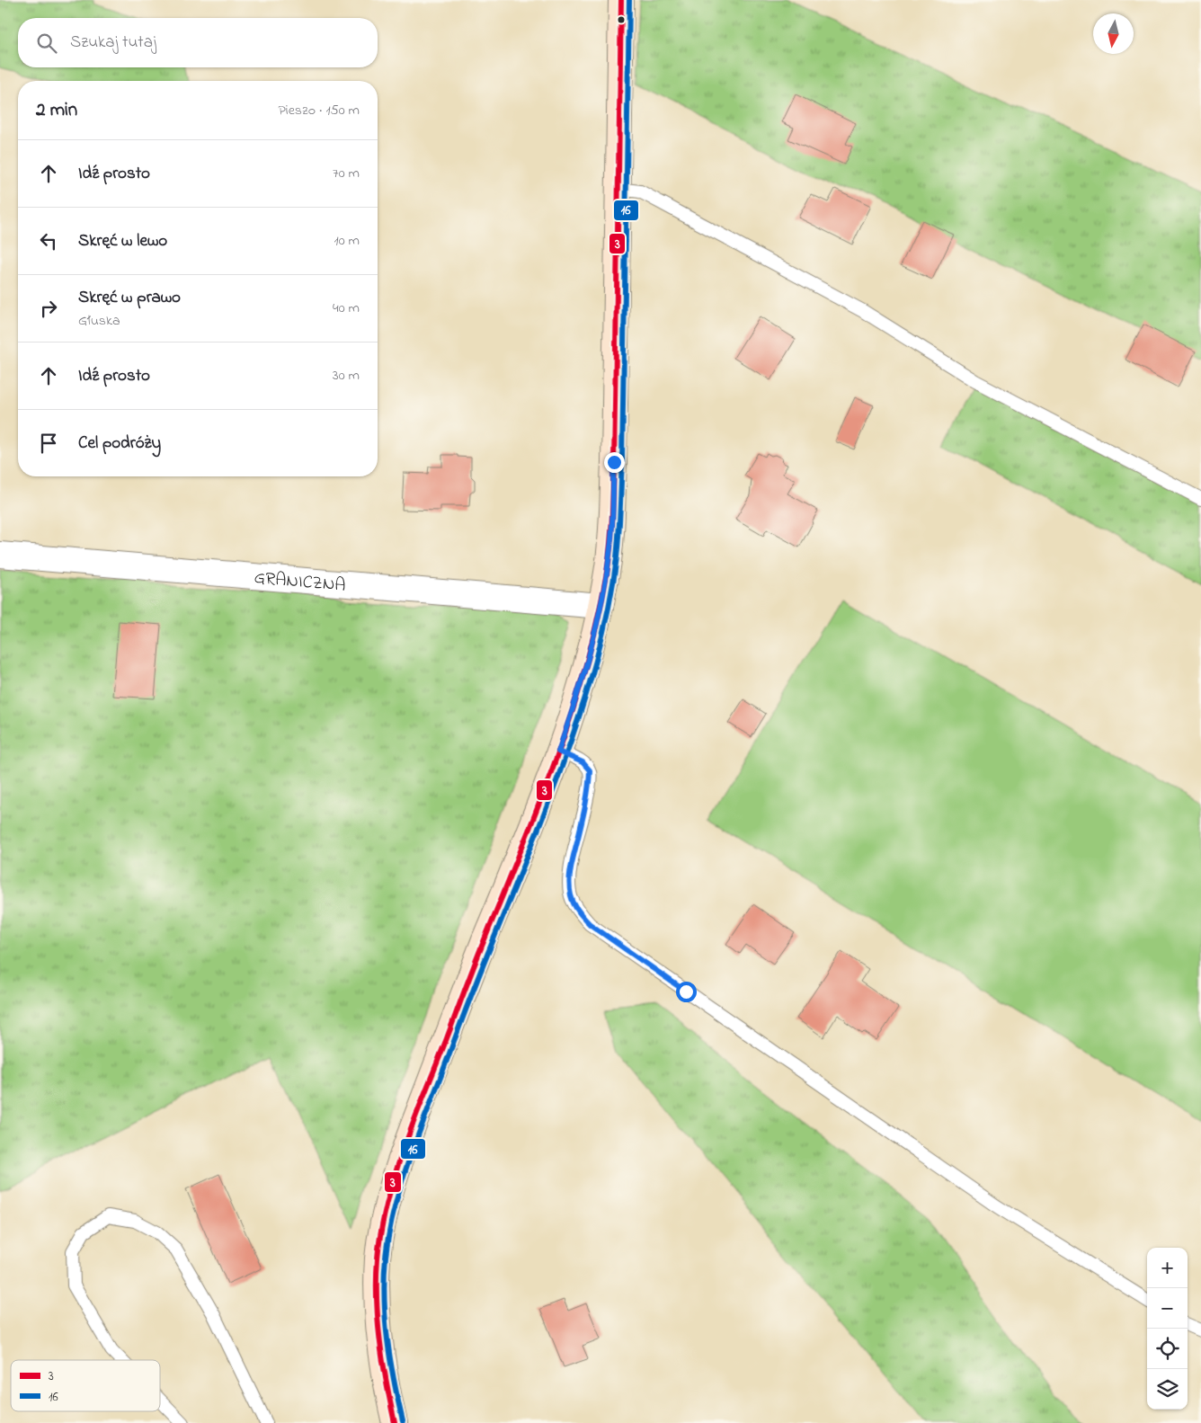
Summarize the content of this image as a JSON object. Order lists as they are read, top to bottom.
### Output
{
  "streets": {
    "street": ["GRANICZNA"]
  },
  "lines": ["transit line 3", "transit line 16"],
  "legend": ["3", "16"],
  "north": "bottom",
  "page": {
    "search": "Szukaj tutaj",
    "heading": ["2 min", "Pieszo · 150 m"],
    "list": [
      ["Idź prosto", "70 m"],
      ["Skręć w lewo", "10 m"],
      ["Skręć w prawo", "Głuska", "40 m"],
      ["Idź prosto", "30 m"],
      "Cel podróży"
    ],
    "map_buttons": ["+", "−"]
  }
}
